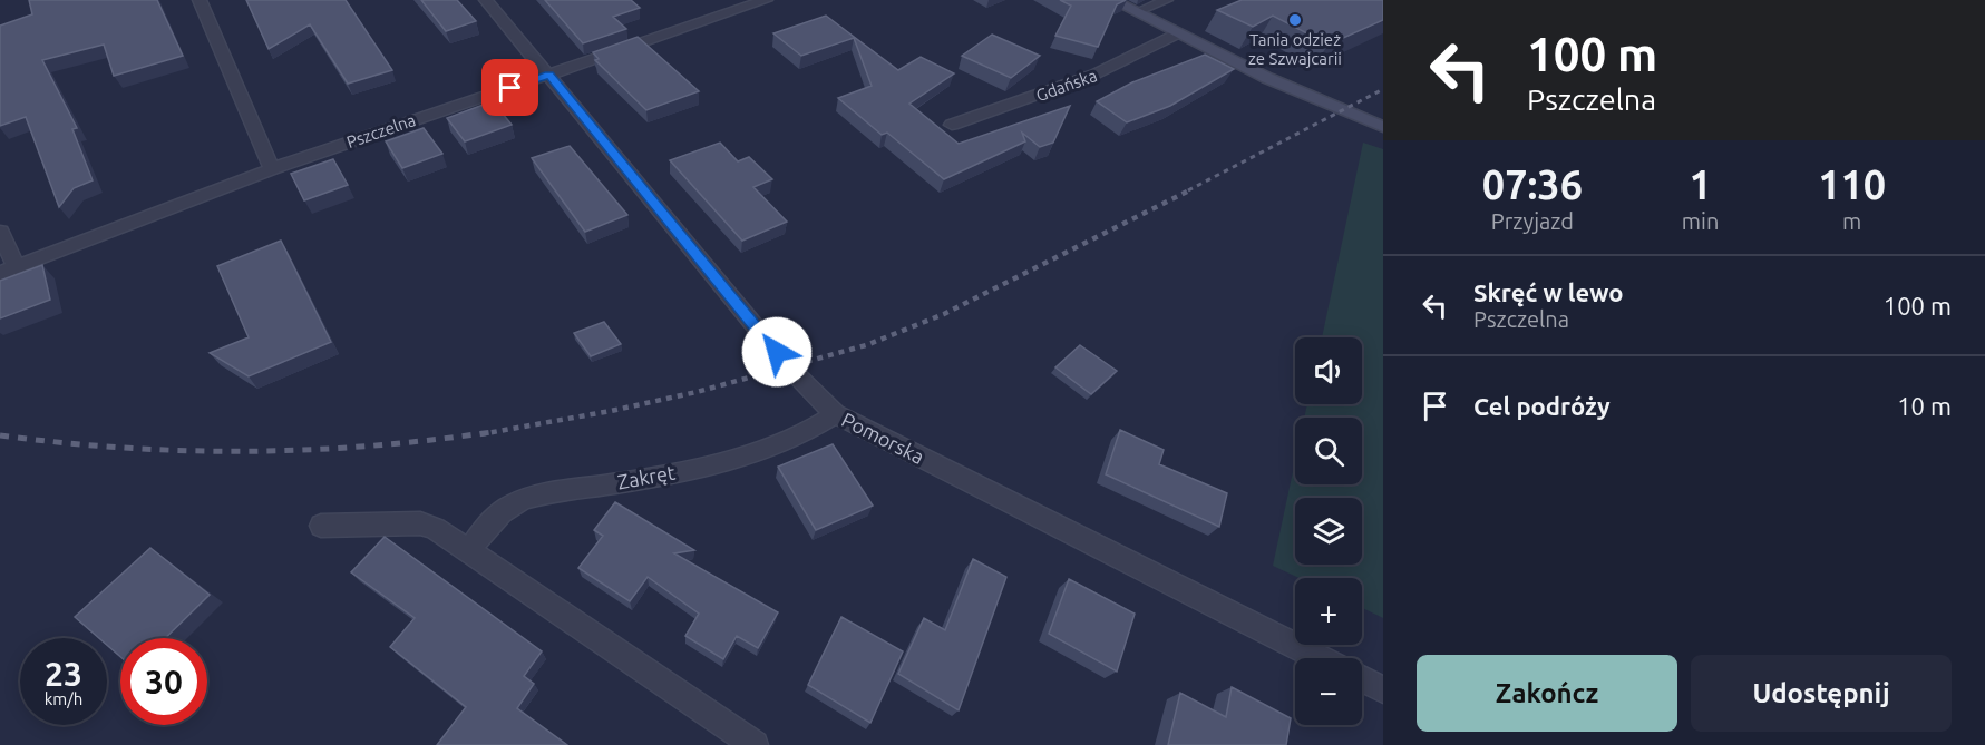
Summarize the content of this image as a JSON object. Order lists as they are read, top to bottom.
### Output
{
  "streets": {
    "street": [
      "Gdańska",
      "Pszczelna",
      "Pomorska",
      "Zakręt"
    ]
  },
  "crossings": [
    ["Pszczelna", "Pomorska"],
    ["Pomorska", "Zakręt"]
  ],
  "places": ["Tania odzież ze Szwajcarii"],
  "page": {
    "turn": ["100 m", "Pszczelna"],
    "eta": [
      "07:36",
      "Przyjazd",
      "1",
      "min",
      "110",
      "m"
    ],
    "list": [
      {
        "name": "Skręć w lewo",
        "note": "Pszczelna",
        "value": "100 m"
      },
      {
        "name": "Cel podróży",
        "value": "10 m"
      }
    ],
    "map_buttons": ["+", "−"],
    "speed": "23 km/h",
    "limit": "30",
    "buttons": ["Zakończ", "Udostępnij"]
  }
}
